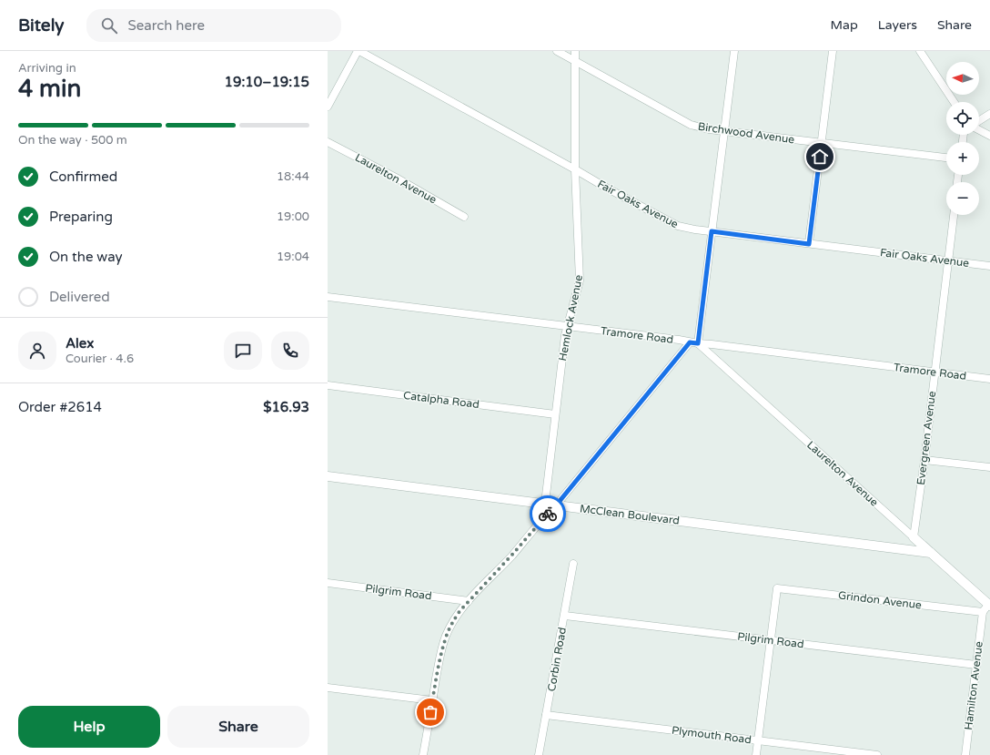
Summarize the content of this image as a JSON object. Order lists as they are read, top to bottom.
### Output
{
  "streets": {
    "street": [
      "Birchwood Avenue",
      "Laurelton Avenue",
      "Fair Oaks Avenue",
      "Hemlock Avenue",
      "Tramore Road",
      "Catalpha Road",
      "Evergreen Avenue",
      "McClean Boulevard",
      "Pilgrim Road",
      "Grindon Avenue",
      "Corbin Road",
      "Hamilton Avenue",
      "Plymouth Road"
    ]
  },
  "crossings": [
    ["Birchwood Avenue", "Hemlock Avenue"],
    ["Laurelton Avenue", "Tramore Road"],
    ["Laurelton Avenue", "Evergreen Avenue"],
    ["Laurelton Avenue", "McClean Boulevard"],
    ["Laurelton Avenue", "Grindon Avenue"],
    ["Laurelton Avenue", "Hamilton Avenue"],
    ["Fair Oaks Avenue", "Hemlock Avenue"],
    ["Fair Oaks Avenue", "Evergreen Avenue"],
    ["Hemlock Avenue", "Tramore Road"],
    ["Hemlock Avenue", "Catalpha Road"],
    ["Hemlock Avenue", "McClean Boulevard"],
    ["Tramore Road", "Evergreen Avenue"],
    ["Pilgrim Road", "Grindon Avenue"],
    ["Pilgrim Road", "Corbin Road"],
    ["Pilgrim Road", "Hamilton Avenue"],
    ["Grindon Avenue", "Hamilton Avenue"],
    ["Corbin Road", "Plymouth Road"]
  ],
  "north": "left",
  "page": {
    "header": "Bitely",
    "search": "Search here",
    "nav": ["Map", "Layers", "Share"],
    "heading": ["4 min", "Arriving in", "19:10–19:15"],
    "panel": [
      "Alex",
      "Courier · 4.6",
      "Order #2614",
      "$16.93"
    ],
    "map_buttons": ["+", "−"],
    "bar": "On the way · 500 m",
    "list": [
      ["Confirmed", "18:44"],
      ["Preparing", "19:00"],
      ["On the way", "19:04"],
      "Delivered"
    ],
    "buttons": ["Help", "Share"]
  }
}
